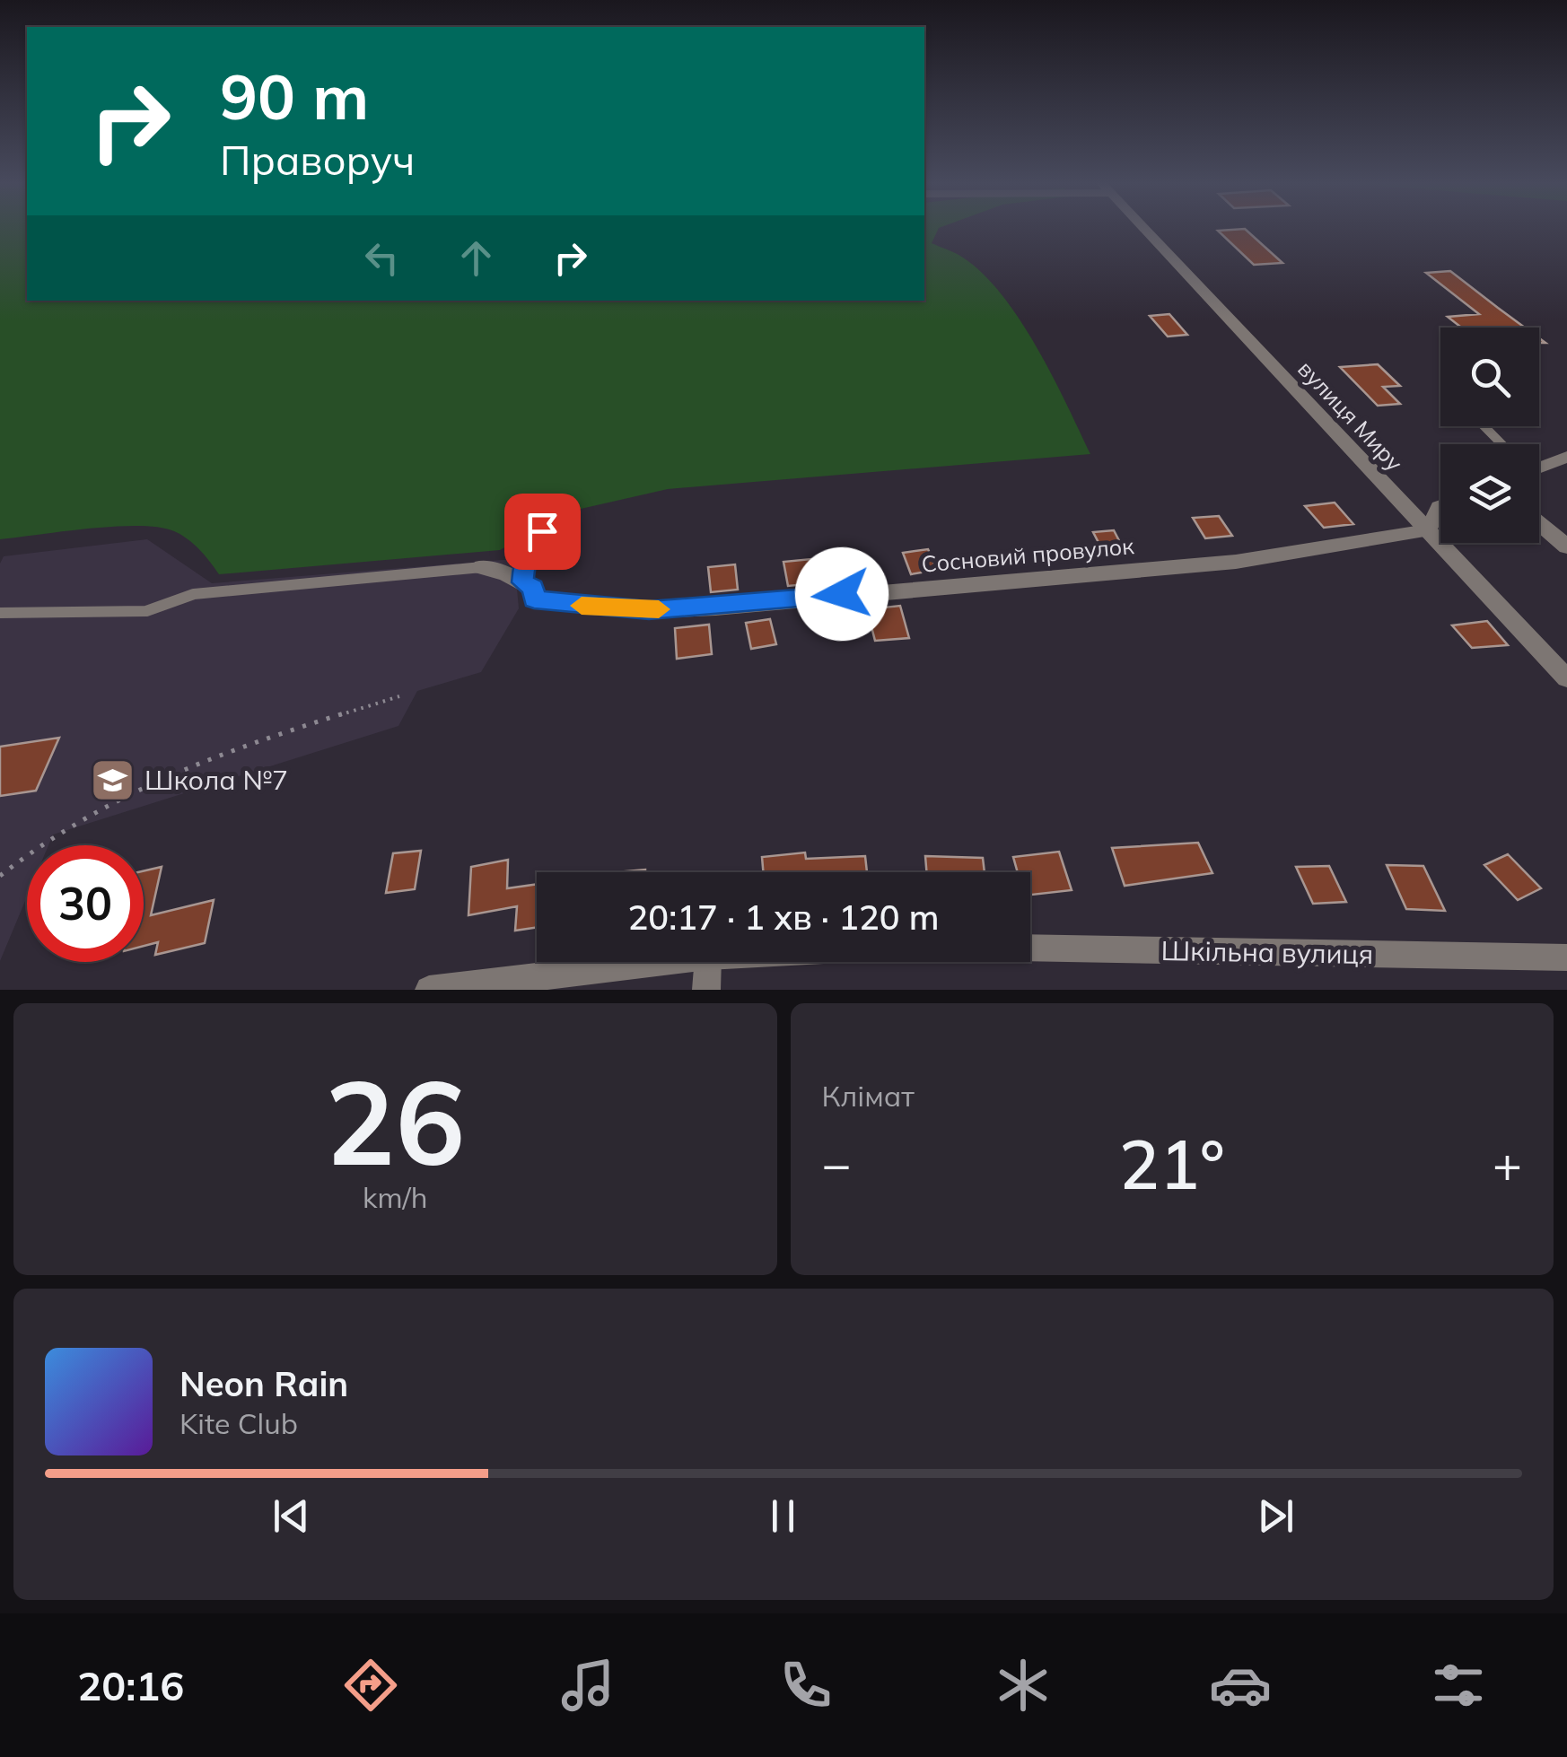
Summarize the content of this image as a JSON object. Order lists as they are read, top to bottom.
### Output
{
  "streets": {
    "street": ["вулиця Миру", "Сосновий провулок", "Шкільна вулиця"]
  },
  "crossings": [
    ["вулиця Миру", "Сосновий провулок"]
  ],
  "places": {
    "school or university": ["Школа №7"]
  },
  "page": {
    "turn": ["90 m", "Праворуч"],
    "limit": "30",
    "trip": "20:17 · 1 хв · 120 m",
    "tile": [
      ["26", "km/h"],
      "Клімат"
    ],
    "heat": ["−", "21°", "+"],
    "song": ["Neon Rain", "Kite Club"],
    "tabs": "20:16"
  }
}
